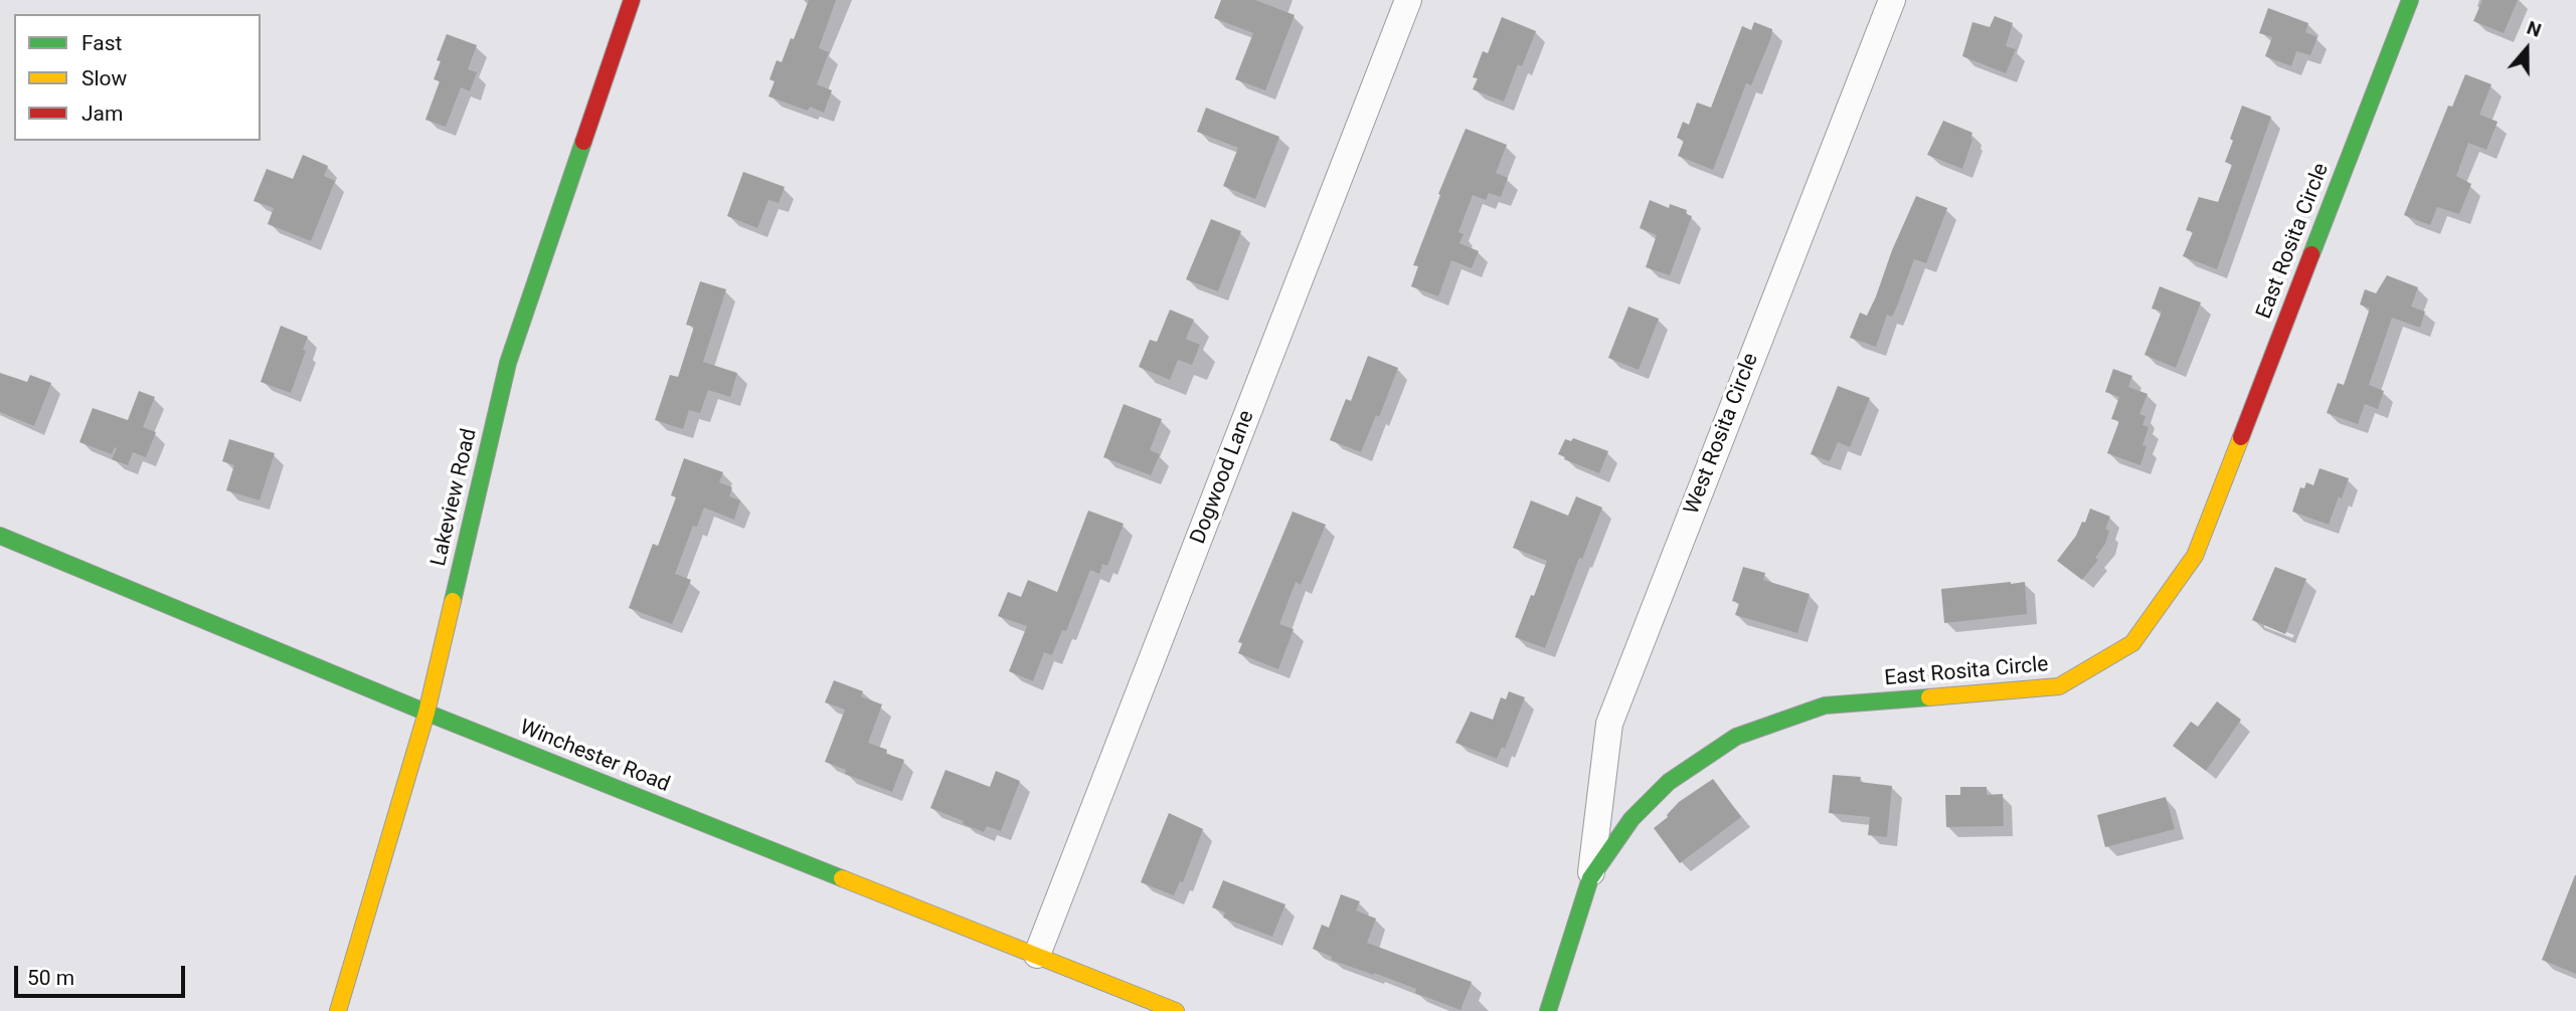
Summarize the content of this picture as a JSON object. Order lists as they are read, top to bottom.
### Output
{
  "streets": {
    "street": [
      "East Rosita Circle",
      "West Rosita Circle",
      "Dogwood Lane",
      "Lakeview Road",
      "Winchester Road"
    ]
  },
  "crossings": [
    ["East Rosita Circle", "West Rosita Circle"],
    ["Dogwood Lane", "Winchester Road"],
    ["Lakeview Road", "Winchester Road"]
  ],
  "legend": ["Fast", "Slow", "Jam"],
  "scale_bar": "50 m",
  "north": "top"
}
